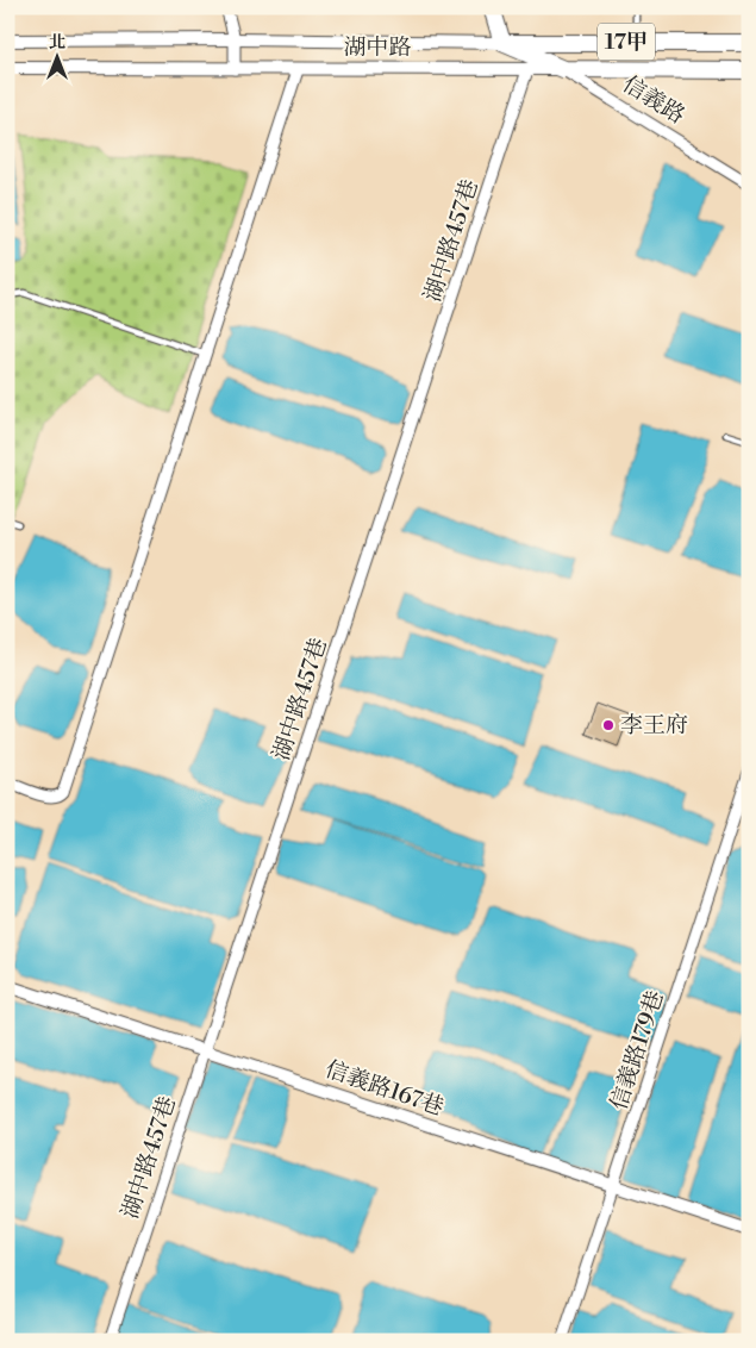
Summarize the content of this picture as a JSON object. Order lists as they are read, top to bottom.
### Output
{
  "streets": {
    "main road": ["17甲", "湖中路", "信義路"],
    "street": ["湖中路457巷", "信義路179巷", "信義路167巷"]
  },
  "crossings": [
    ["湖中路", "信義路"],
    ["湖中路", "湖中路457巷"],
    ["湖中路457巷", "信義路167巷"],
    ["信義路179巷", "信義路167巷"]
  ],
  "places": ["李王府"],
  "north": "top"
}
